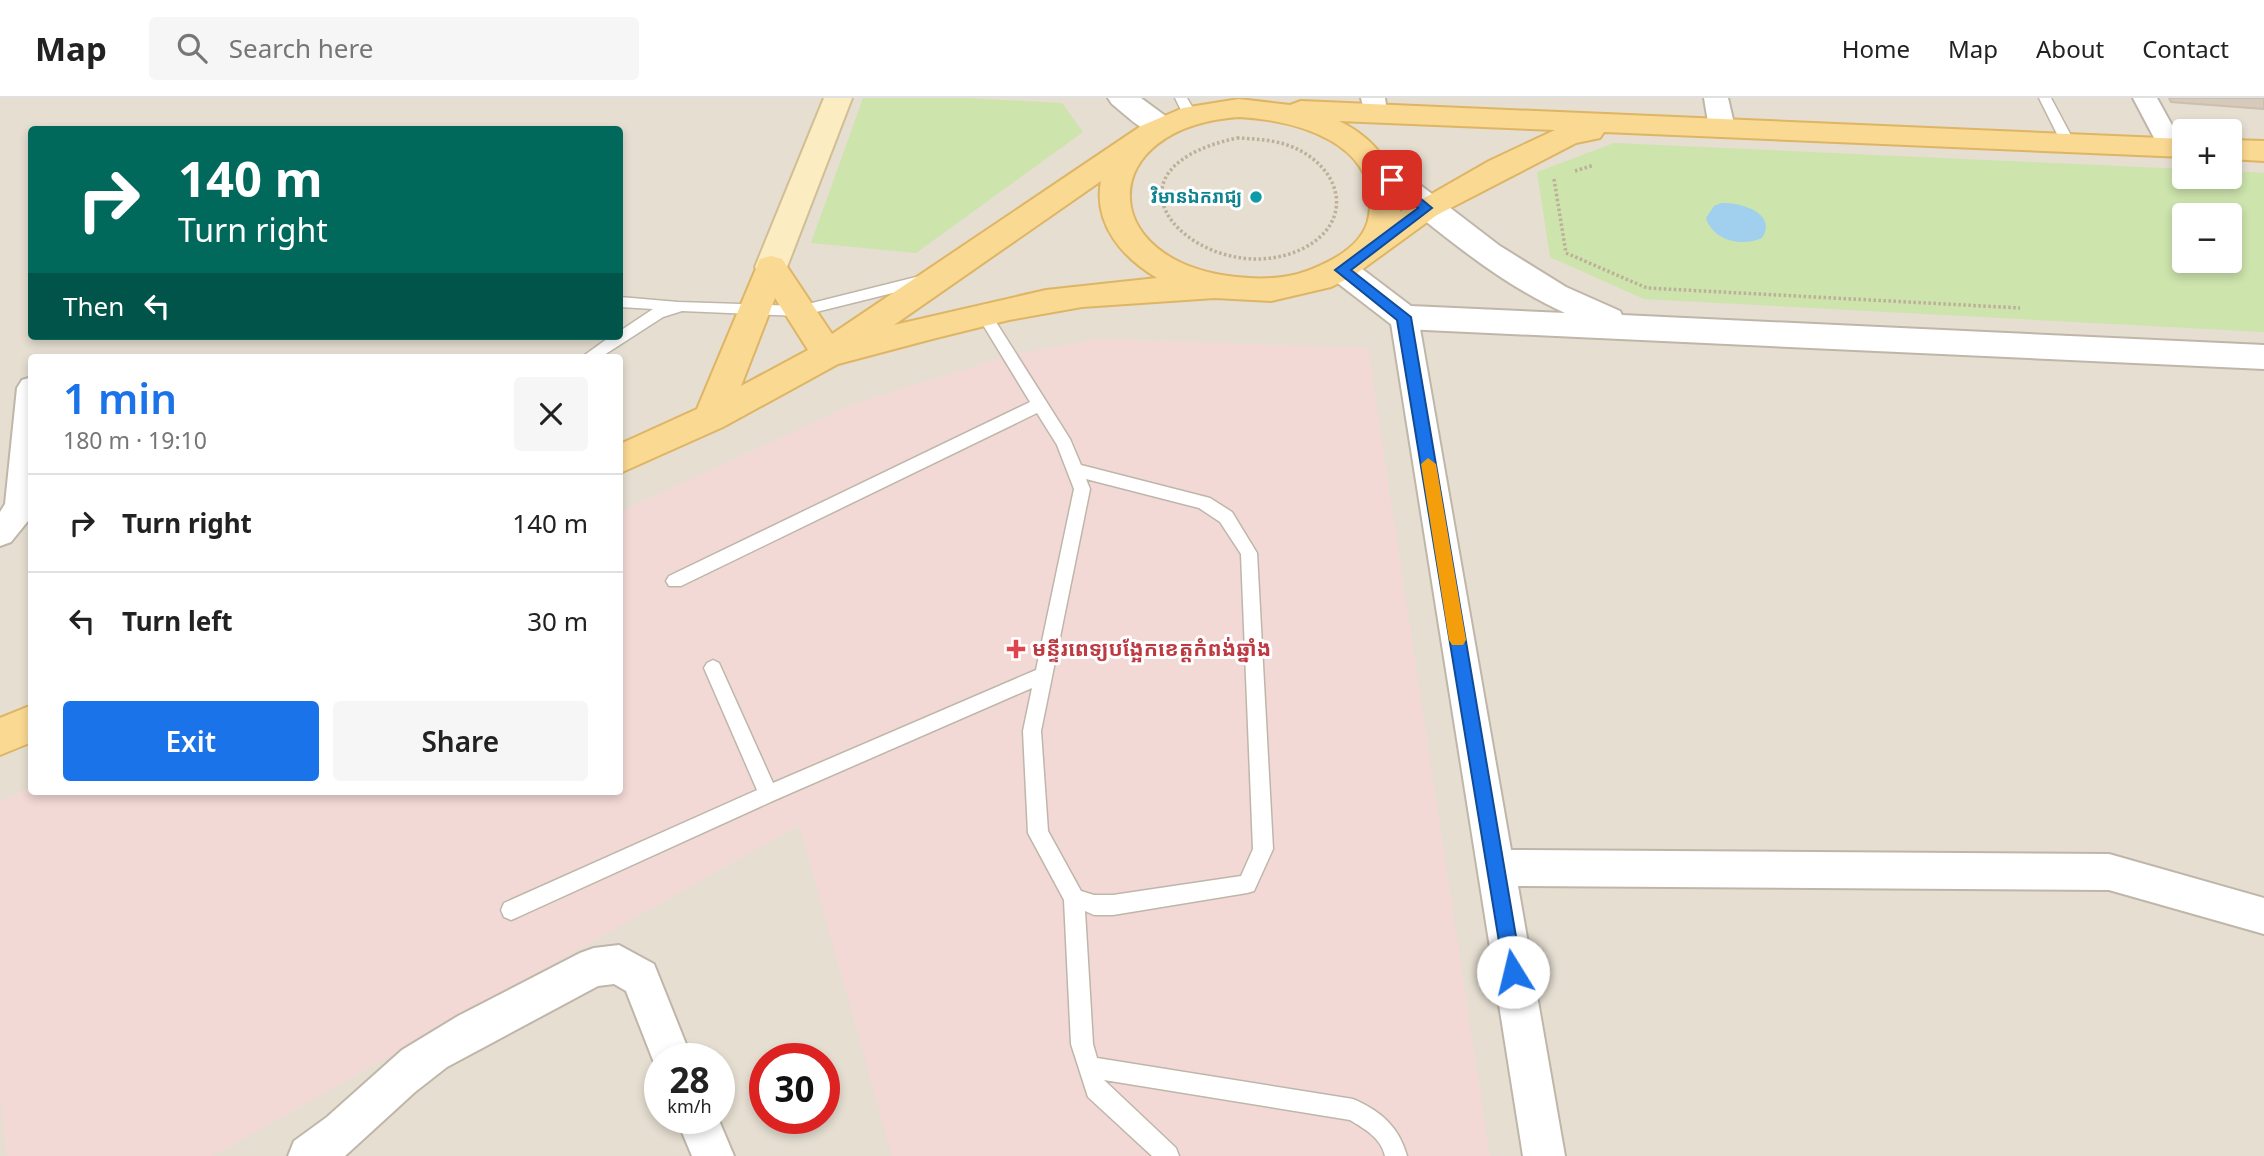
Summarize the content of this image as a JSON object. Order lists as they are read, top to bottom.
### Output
{
  "places": {
    "other": ["វិមានឯករាជ្យ"],
    "health": ["មន្ទីរពេទ្យបង្អែកខេត្តកំពង់ឆ្នាំង"]
  },
  "page": {
    "header": "Map",
    "search": "Search here",
    "nav": [
      "Home",
      "Map",
      "About",
      "Contact"
    ],
    "map_buttons": ["+", "−"],
    "turn": ["140 m", "Turn right"],
    "then": "Then",
    "heading": ["1 min", "180 m · 19:10"],
    "list": [
      {
        "name": "Turn right",
        "value": "140 m"
      },
      {
        "name": "Turn left",
        "value": "30 m"
      }
    ],
    "buttons": ["Exit", "Share"],
    "speed": "28 km/h",
    "limit": "30"
  }
}
